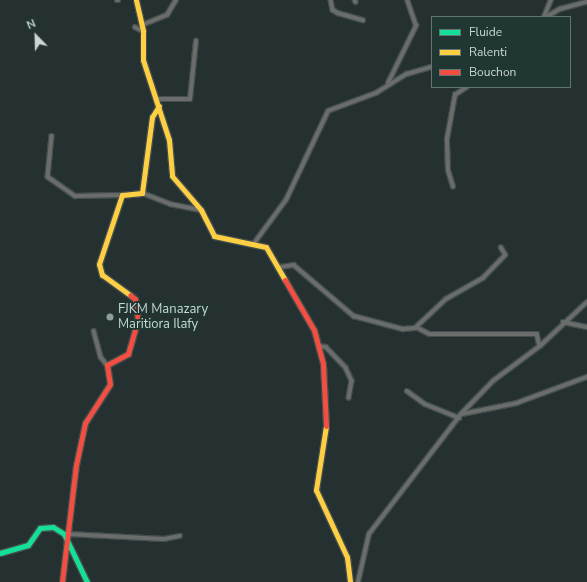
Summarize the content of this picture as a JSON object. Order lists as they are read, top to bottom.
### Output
{
  "places": ["FJKM Manazary Maritiora Ilafy"],
  "legend": ["Fluide", "Ralenti", "Bouchon"],
  "north": "top left"
}
